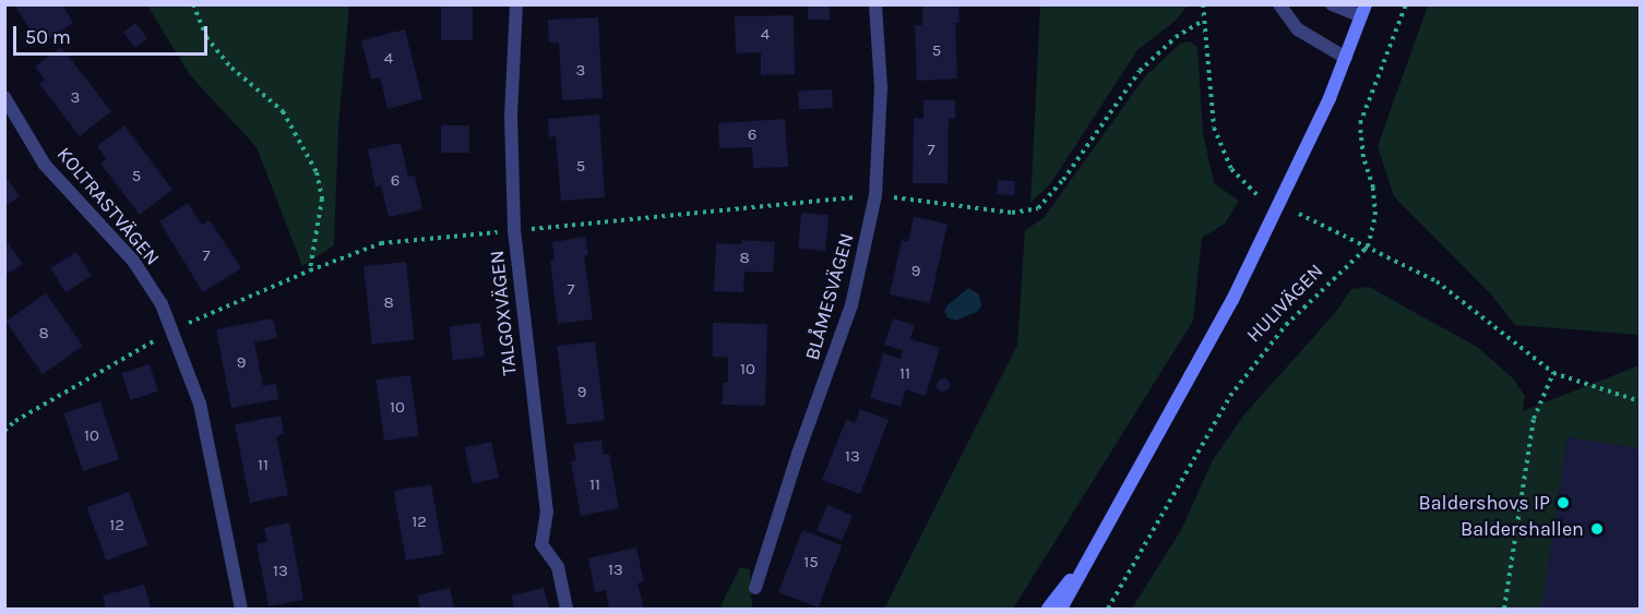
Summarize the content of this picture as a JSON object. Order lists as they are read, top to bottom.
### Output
{
  "streets": {
    "main road": ["HULIVÄGEN"],
    "street": ["KOLTRASTVÄGEN", "BLÅMESVÄGEN", "TALGOXVÄGEN"]
  },
  "places": ["Baldershovs IP", "Baldershallen"],
  "house_numbers": [
    "4",
    "5",
    "4",
    "3",
    "3",
    "6",
    "7",
    "5",
    "5",
    "6",
    "7",
    "8",
    "9",
    "7",
    "8",
    "8",
    "9",
    "10",
    "11",
    "9",
    "10",
    "10",
    "13",
    "11",
    "11",
    "12",
    "12",
    "15",
    "13",
    "13"
  ],
  "scale_bar": "50 m"
}
